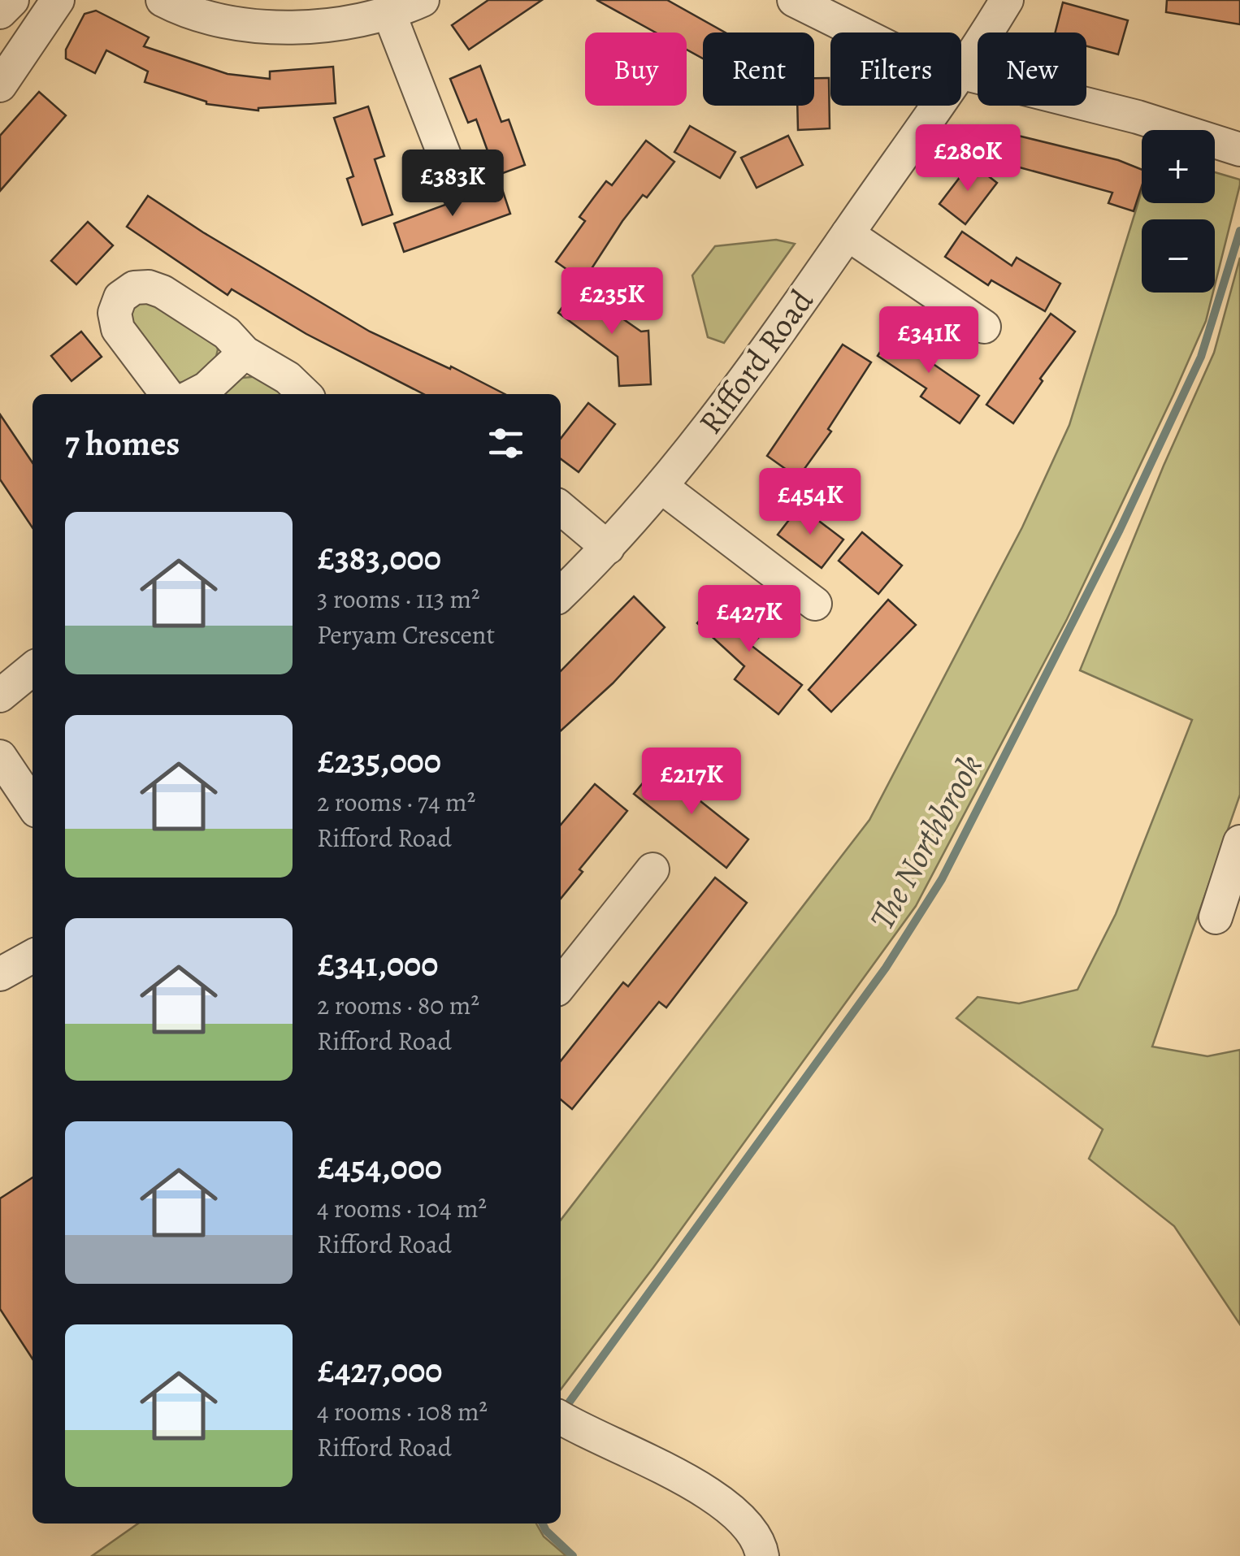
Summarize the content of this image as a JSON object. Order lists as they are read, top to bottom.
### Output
{
  "streets": {
    "street": ["Rifford Road"]
  },
  "water": ["The Northbrook"],
  "page": {
    "chip": [
      "Buy",
      "Rent",
      "Filters",
      "New"
    ],
    "price": [
      "£280K",
      "£383K",
      "£235K",
      "£341K",
      "£454K",
      "£427K",
      "£217K"
    ],
    "map_buttons": ["+", "−"],
    "heading": "7 homes",
    "list": [
      {
        "name": "£383,000",
        "note": "3 rooms · 113 m² · Peryam Crescent"
      },
      {
        "name": "£235,000",
        "note": "2 rooms · 74 m² · Rifford Road"
      },
      {
        "name": "£341,000",
        "note": "2 rooms · 80 m² · Rifford Road"
      },
      {
        "name": "£454,000",
        "note": "4 rooms · 104 m² · Rifford Road"
      },
      {
        "name": "£427,000",
        "note": "4 rooms · 108 m² · Rifford Road"
      }
    ]
  }
}
